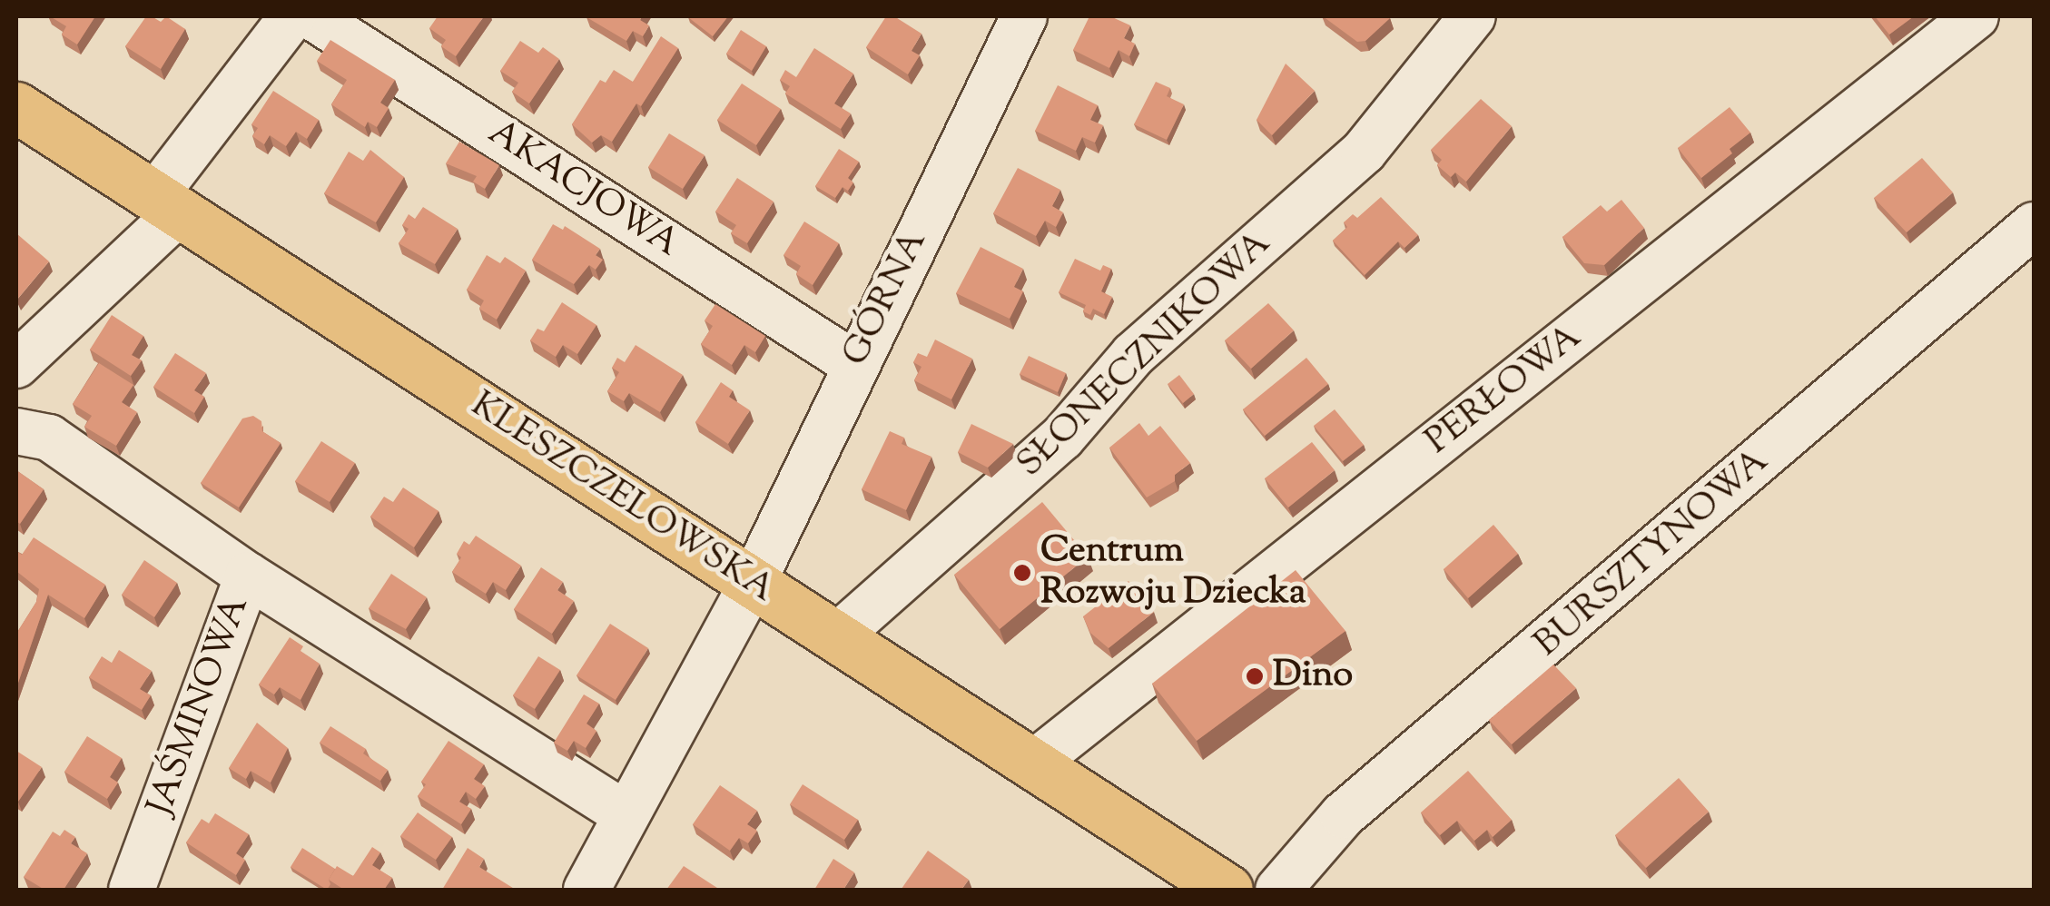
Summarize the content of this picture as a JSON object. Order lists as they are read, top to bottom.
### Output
{
  "streets": {
    "main road": ["KLESZCZELOWSKA"],
    "street": [
      "AKACJOWA",
      "GÓRNA",
      "SŁONECZNIKOWA",
      "PERŁOWA",
      "BURSZTYNOWA",
      "JAŚMINOWA"
    ]
  },
  "crossings": [
    ["AKACJOWA", "GÓRNA"],
    ["GÓRNA", "KLESZCZELOWSKA"],
    ["SŁONECZNIKOWA", "KLESZCZELOWSKA"],
    ["PERŁOWA", "KLESZCZELOWSKA"]
  ],
  "places": ["Centrum Rozwoju Dziecka", "Dino"]
}
